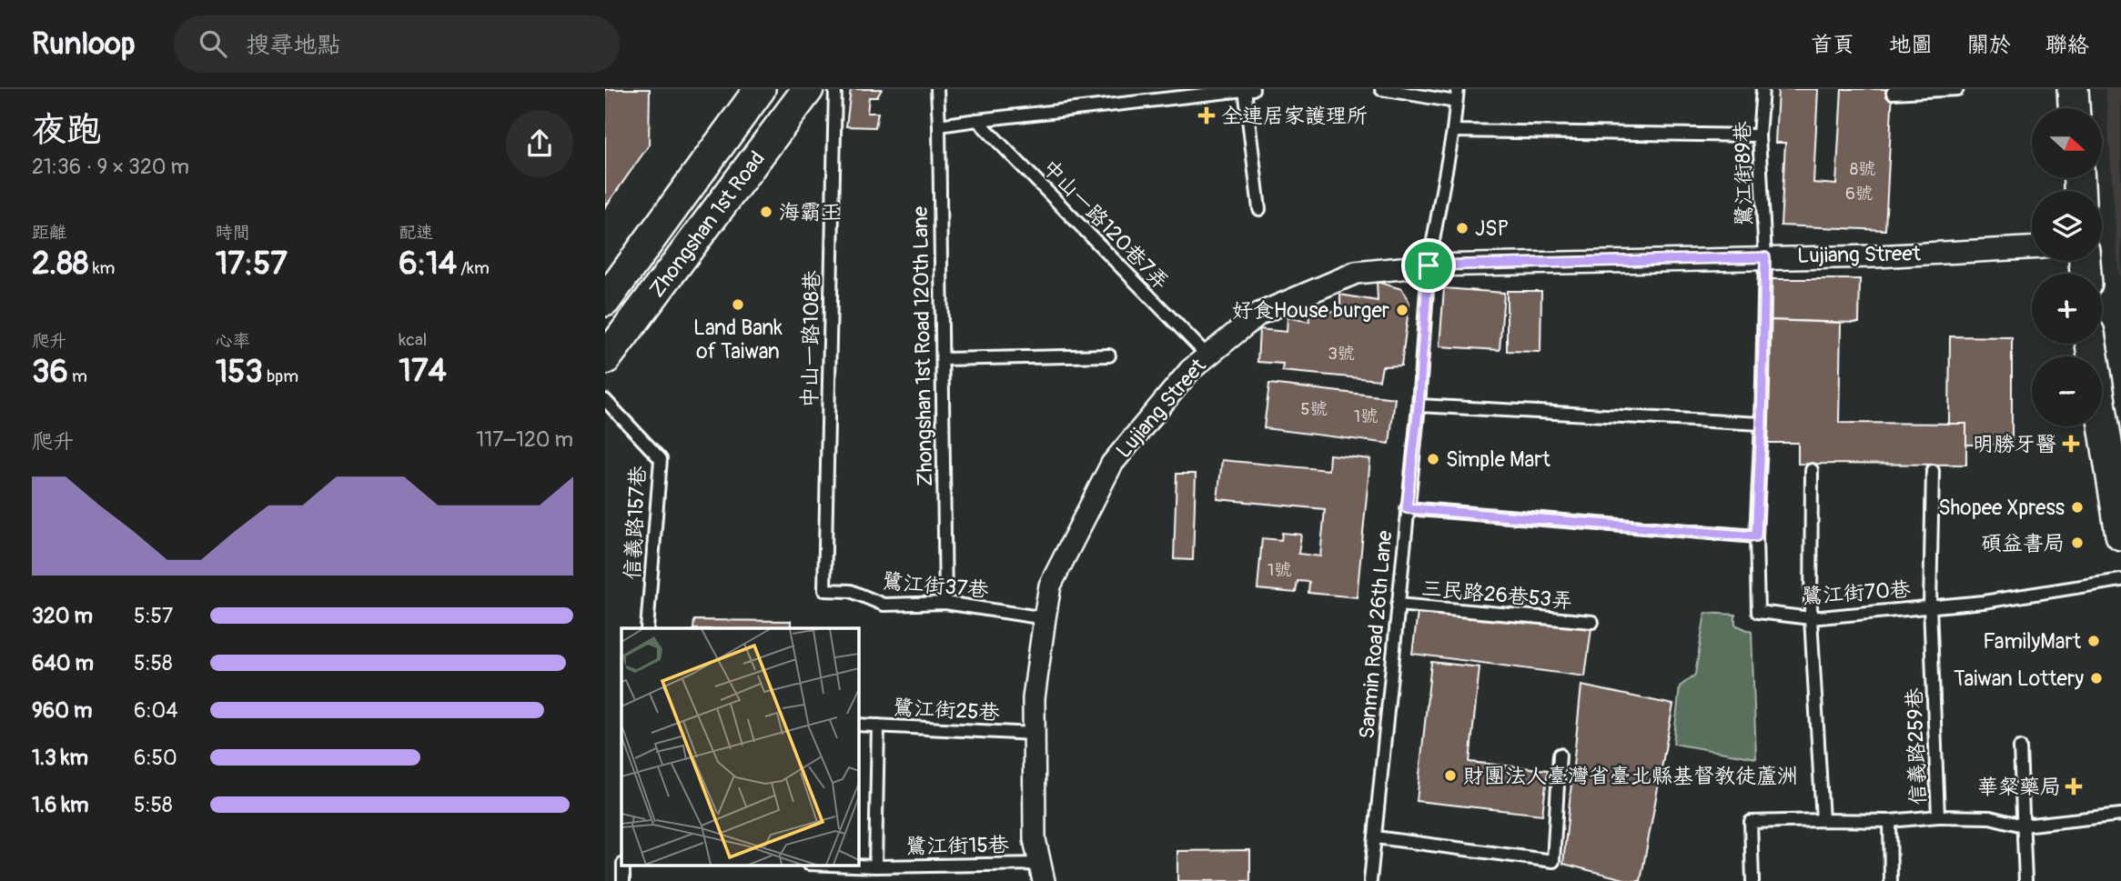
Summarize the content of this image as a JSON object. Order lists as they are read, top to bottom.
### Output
{
  "streets": {
    "main road": ["Zhongshan 1st Road"],
    "street": ["Lujiang Street"],
    "lane": [
      "鷺江街89巷",
      "中山一路120巷7弄",
      "中山一路108巷",
      "Zhongshan 1st Road 120th Lane",
      "信義路157巷",
      "鷺江街37巷",
      "鷺江街70巷",
      "三民路26巷53弄",
      "Sanmin Road 26th Lane",
      "鷺江街25巷",
      "信義路259巷",
      "鷺江街15巷"
    ]
  },
  "crossings": [
    ["鷺江街89巷", "Lujiang Street"],
    ["鷺江街89巷", "鷺江街70巷"],
    ["中山一路120巷7弄", "Lujiang Street"],
    ["Lujiang Street", "鷺江街37巷"],
    ["Lujiang Street", "鷺江街70巷"],
    ["Lujiang Street", "Sanmin Road 26th Lane"],
    ["Lujiang Street", "鷺江街25巷"],
    ["Lujiang Street", "鷺江街15巷"],
    ["中山一路108巷", "鷺江街37巷"],
    ["Zhongshan 1st Road 120th Lane", "鷺江街37巷"],
    ["鷺江街70巷", "信義路259巷"],
    ["三民路26巷53弄", "Sanmin Road 26th Lane"],
    ["鷺江街25巷", "鷺江街15巷"]
  ],
  "places": {
    "health": ["全連居家護理所", "明勝牙醫", "華粲藥局"],
    "other": [
      "海霸王",
      "JSP",
      "Land Bank of Taiwan",
      "好食House burger",
      "Simple Mart",
      "Shopee Xpress",
      "碩益書局",
      "FamilyMart",
      "Taiwan Lottery",
      "財團法人臺灣省臺北縣基督教徒蘆洲"
    ]
  },
  "house_numbers": [
    "8號",
    "6號",
    "3號",
    "5號",
    "1號",
    "1號"
  ],
  "north": "right",
  "page": {
    "header": "Runloop",
    "search": "搜尋地點",
    "nav": [
      "首頁",
      "地圖",
      "關於",
      "聯絡"
    ],
    "heading": ["夜跑", "21:36 · 9 × 320 m"],
    "map_buttons": ["+", "−"],
    "stats": [
      ["距離", "2.88 km"],
      ["時間", "17:57"],
      ["配速", "6:14 /km"],
      ["爬升", "36 m"],
      ["心率", "153 bpm"],
      ["kcal", "174"]
    ],
    "chart": ["爬升", "117–120 m"],
    "list": [
      {
        "name": "320 m",
        "note": "5:57"
      },
      {
        "name": "640 m",
        "note": "5:58"
      },
      {
        "name": "960 m",
        "note": "6:04"
      },
      {
        "name": "1.3 km",
        "note": "6:50"
      },
      {
        "name": "1.6 km",
        "note": "5:58"
      }
    ]
  }
}
